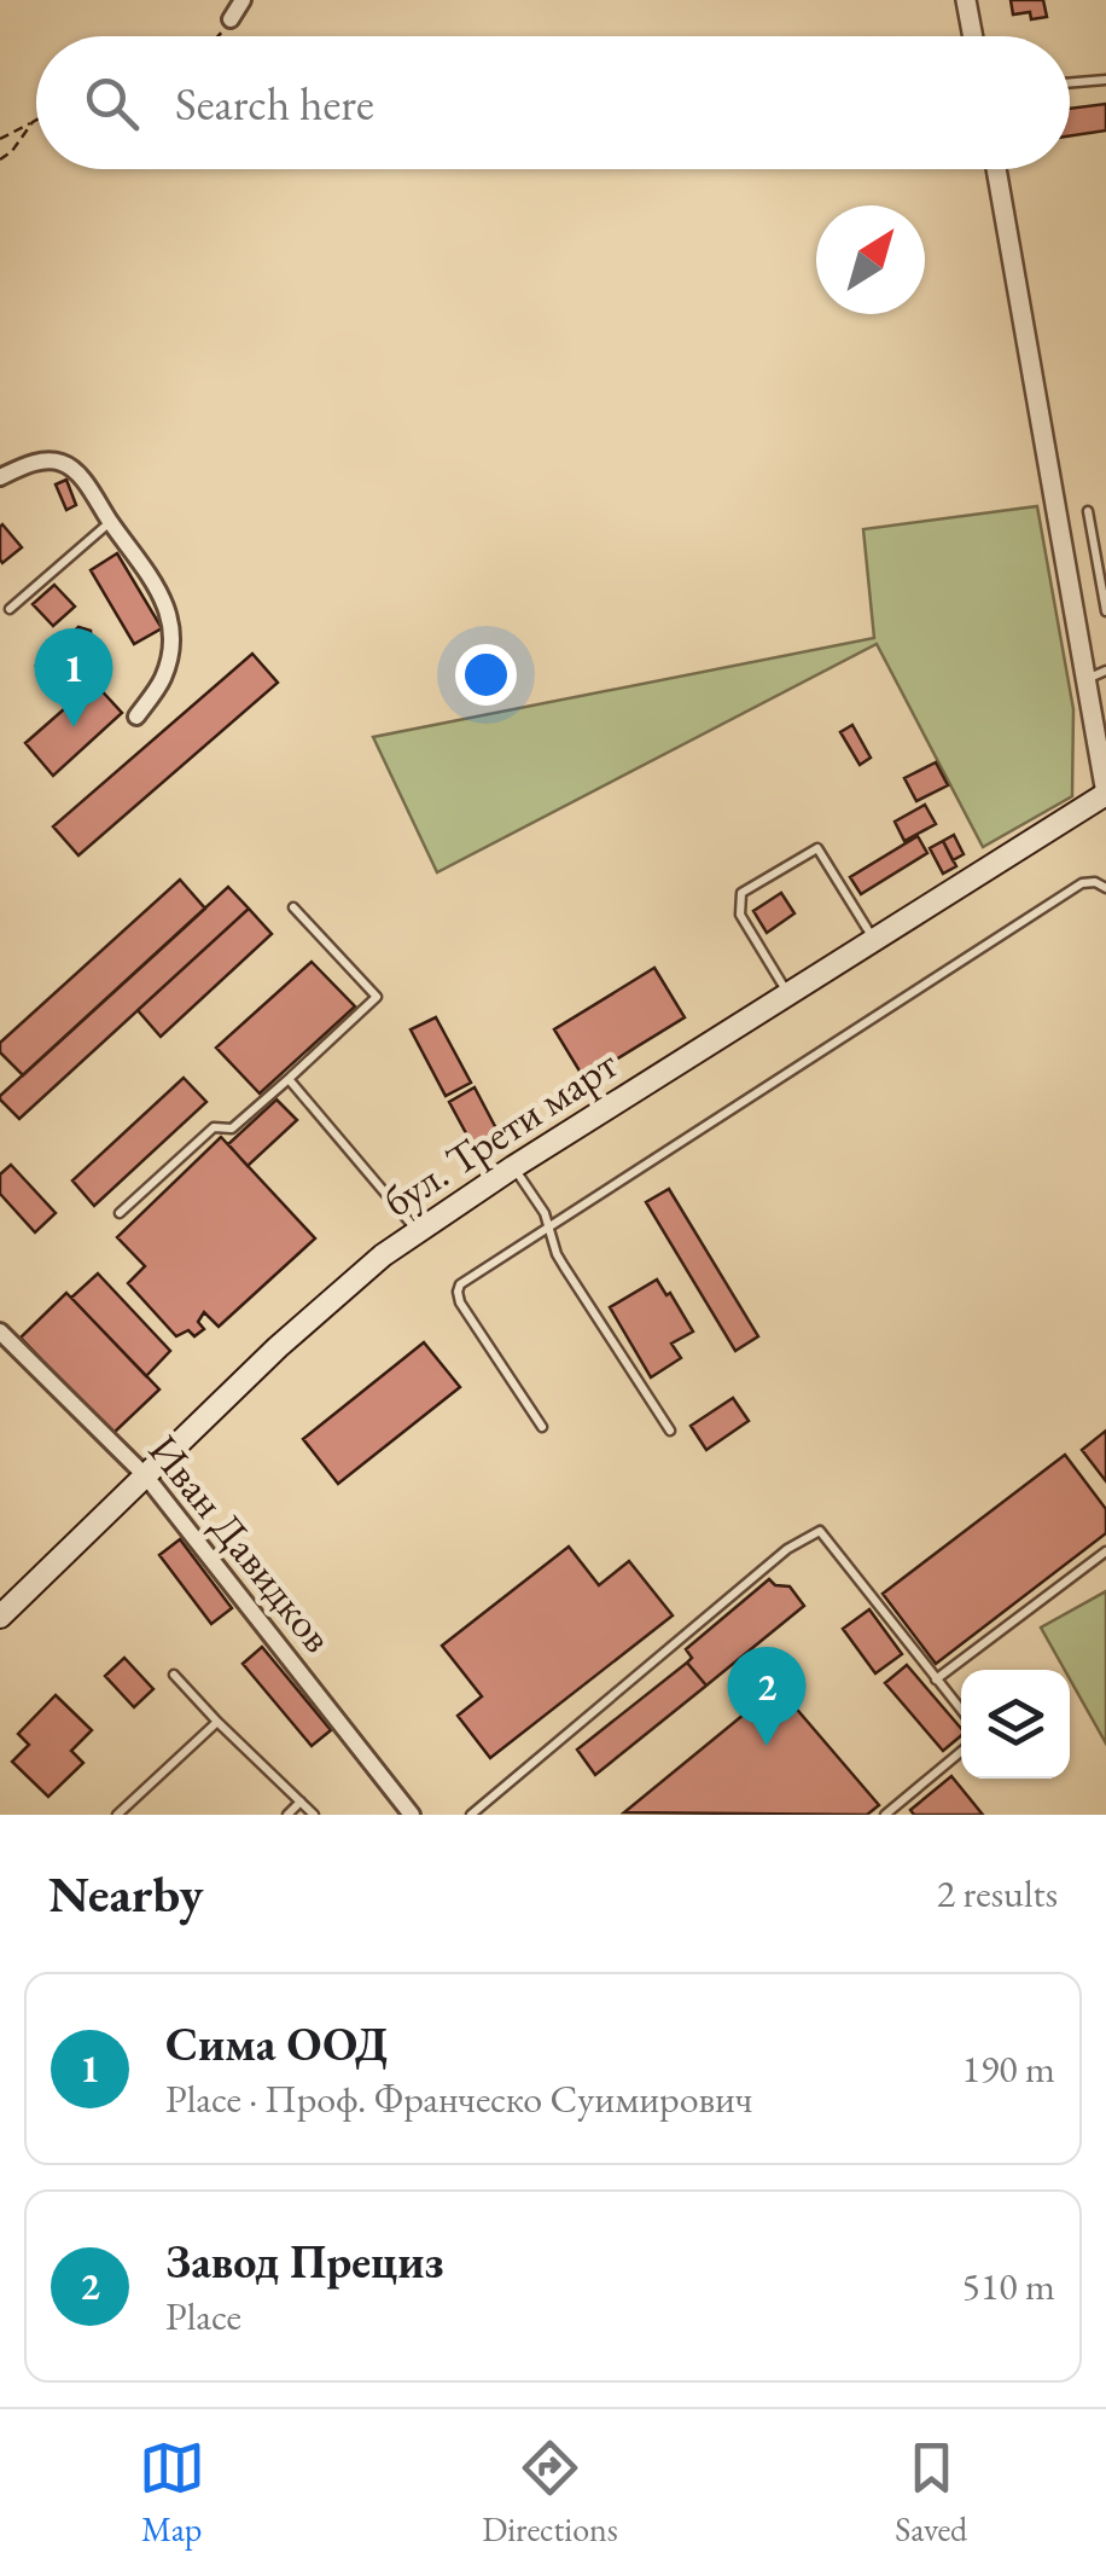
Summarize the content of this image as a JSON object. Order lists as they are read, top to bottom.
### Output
{
  "streets": {
    "main road": ["бул. Трети март"],
    "street": ["Иван Давидков"]
  },
  "crossings": [
    ["бул. Трети март", "Иван Давидков"]
  ],
  "north": "top right",
  "page": {
    "search": "Search here",
    "pins": ["1", "2"],
    "heading": ["Nearby", "2 results"],
    "list": [
      {
        "mark": "1",
        "name": "Сима ООД",
        "note": "Place · Проф. Франческо Суимирович",
        "value": "190 m"
      },
      {
        "mark": "2",
        "name": "Завод Прециз",
        "note": "Place",
        "value": "510 m"
      }
    ],
    "nav": ["Map", "Directions", "Saved"]
  }
}
